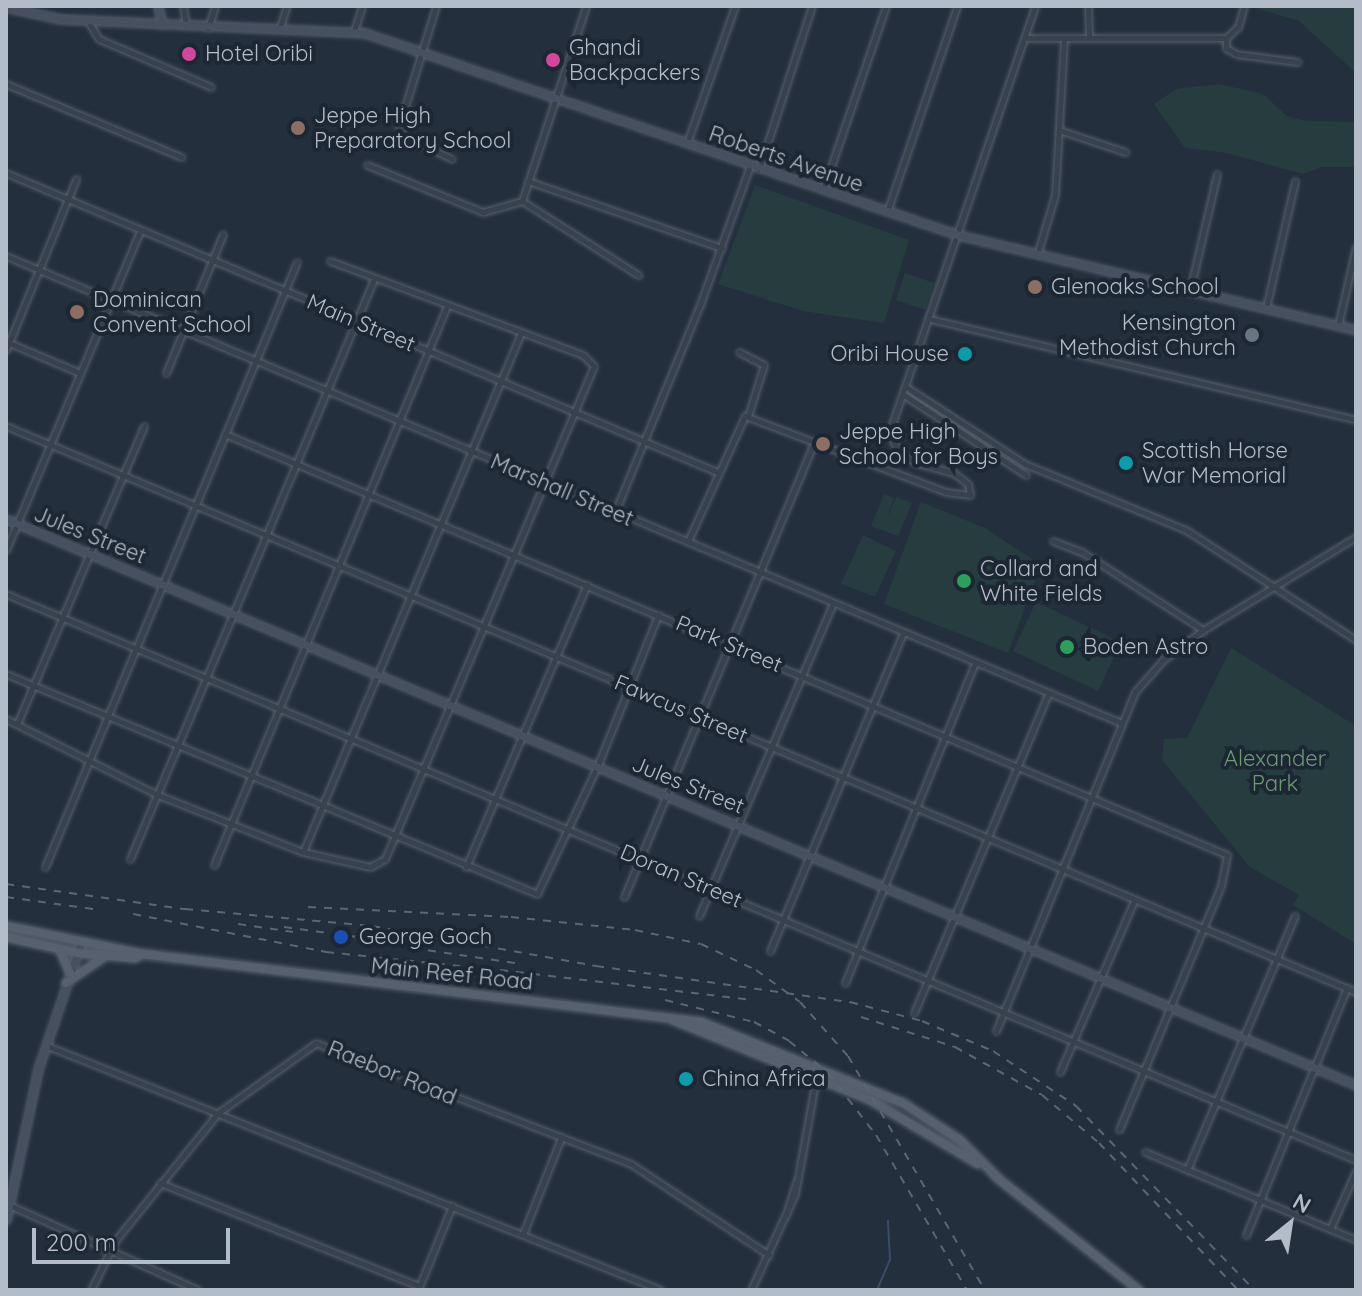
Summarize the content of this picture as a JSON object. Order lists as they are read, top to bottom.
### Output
{
  "streets": {
    "main road": ["Roberts Avenue", "Jules Street", "Main Reef Road"],
    "street": [
      "Main Street",
      "Marshall Street",
      "Park Street",
      "Fawcus Street",
      "Doran Street",
      "Raebor Road"
    ]
  },
  "crossings": [
    ["Park Street", "Fawcus Street"]
  ],
  "parks": ["Alexander Park"],
  "places": [
    "Hotel Oribi",
    "Ghandi Backpackers",
    "Jeppe High Preparatory School",
    "Glenoaks School",
    "Dominican Convent School",
    "Kensington Methodist Church",
    "Oribi House",
    "Jeppe High School for Boys",
    "Scottish Horse War Memorial",
    "Collard and White Fields",
    "Boden Astro",
    "George Goch",
    "China Africa"
  ],
  "scale_bar": "200 m",
  "north": "top right"
}
